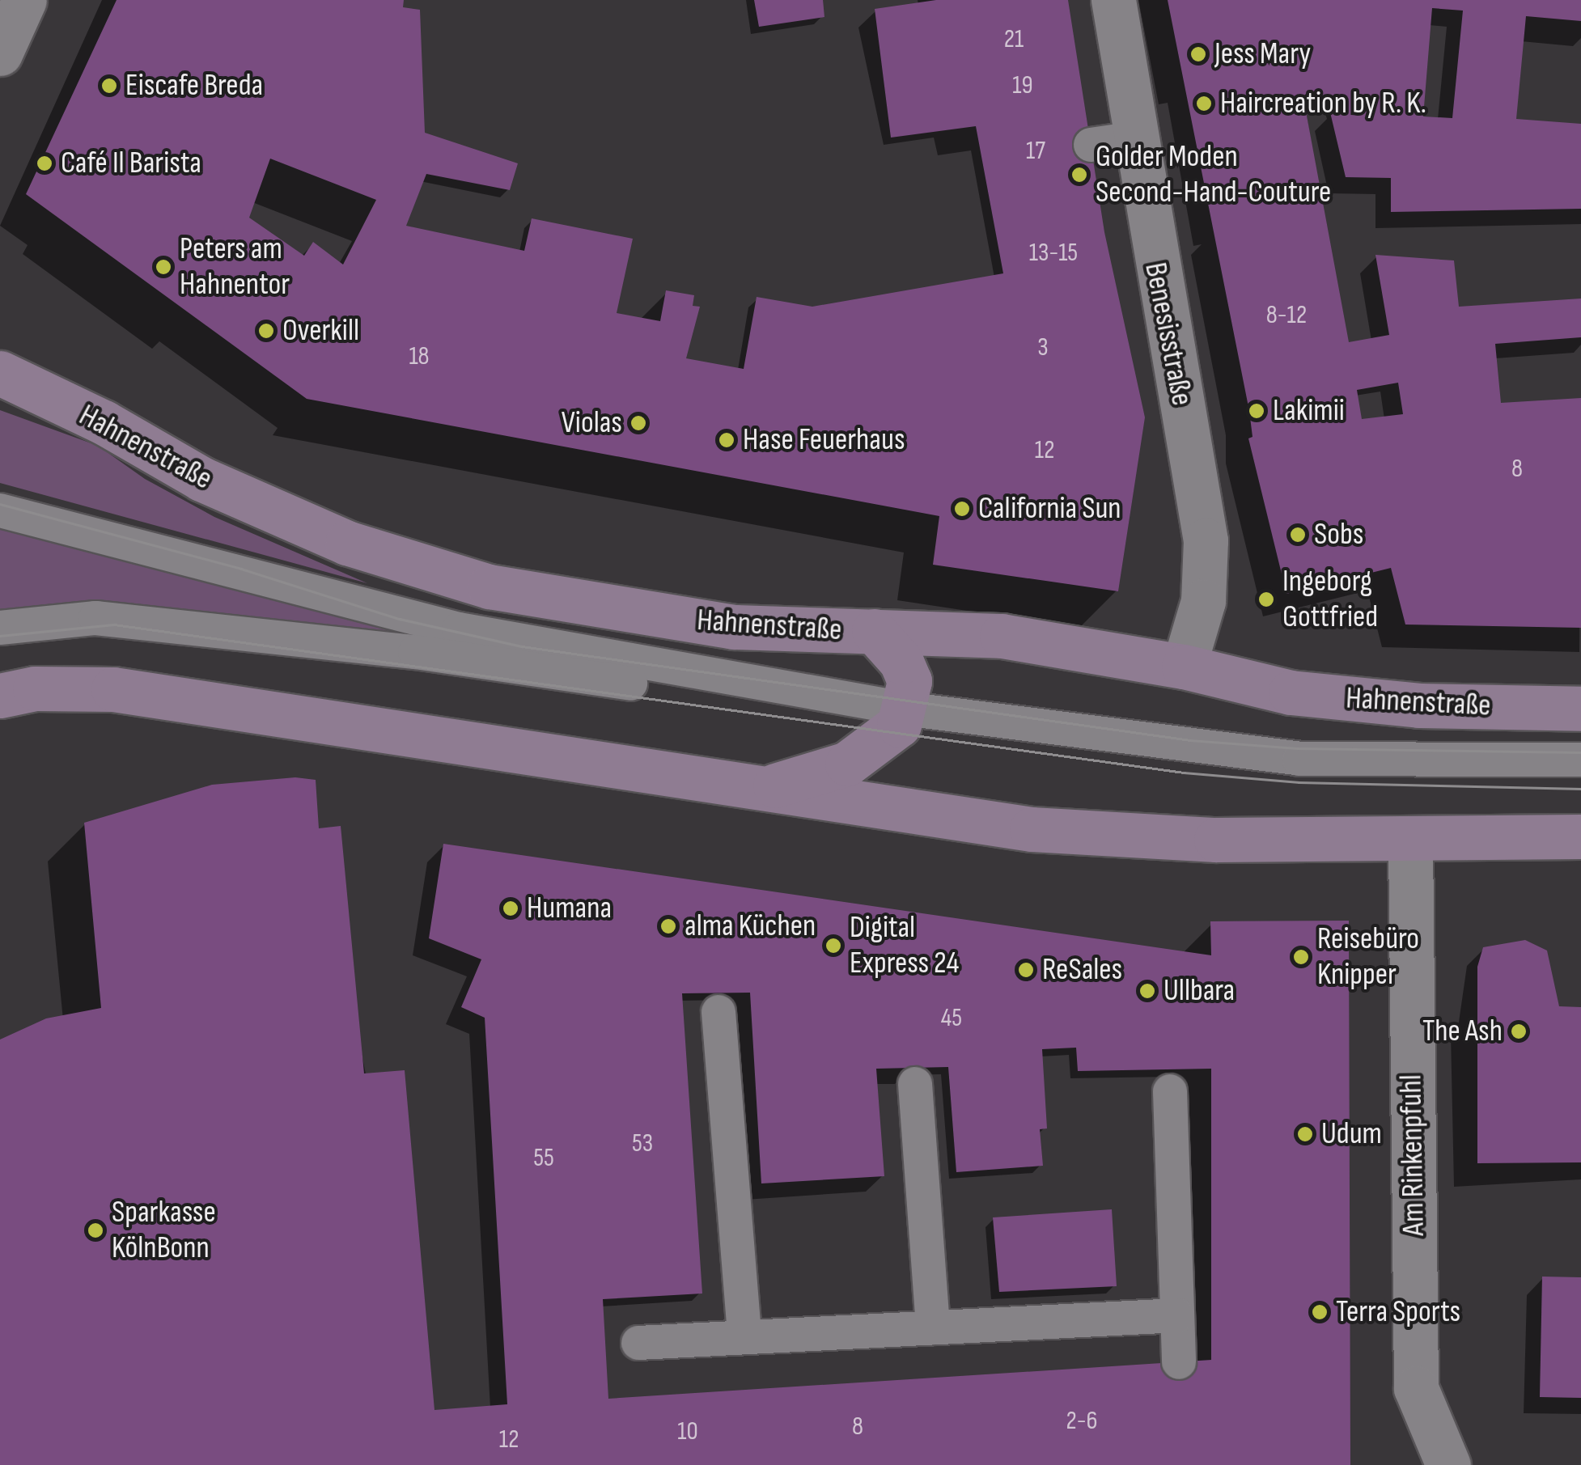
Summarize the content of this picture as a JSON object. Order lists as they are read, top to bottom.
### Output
{
  "streets": {
    "main road": ["Hahnenstraße"],
    "street": ["Benesisstraße", "Am Rinkenpfuhl"]
  },
  "crossings": [
    ["Benesisstraße", "Hahnenstraße"]
  ],
  "places": [
    "Jess Mary",
    "Eiscafe Breda",
    "Haircreation by R. K.",
    "Café Il Barista",
    "Golder Moden Second-Hand-Couture",
    "Peters am Hahnentor",
    "Overkill",
    "Lakimii",
    "Violas",
    "Hase Feuerhaus",
    "California Sun",
    "Sobs",
    "Ingeborg Gottfried",
    "Humana",
    "alma Küchen",
    "Digital Express 24",
    "Reisebüro Knipper",
    "ReSales",
    "Ullbara",
    "The Ash",
    "Udum",
    "Sparkasse KölnBonn",
    "Terra Sports"
  ],
  "house_numbers": [
    "21",
    "19",
    "17",
    "13-15",
    "8-12",
    "3",
    "18",
    "12",
    "8",
    "45",
    "53",
    "55",
    "2-6",
    "8",
    "10",
    "12"
  ]
}
